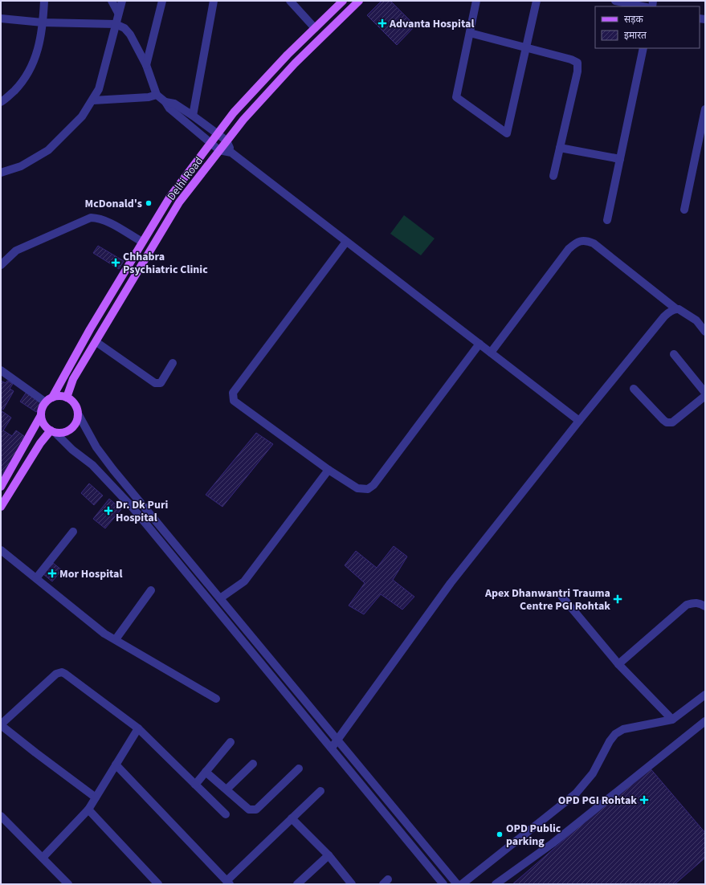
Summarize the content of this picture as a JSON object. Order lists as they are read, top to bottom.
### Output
{
  "streets": {
    "main road": ["Delhi Road"]
  },
  "places": {
    "health": [
      "Advanta Hospital",
      "Chhabra Psychiatric Clinic",
      "Dr. Dk Puri Hospital",
      "Mor Hospital",
      "Apex Dhanwantri Trauma Centre PGI Rohtak",
      "OPD PGI Rohtak"
    ],
    "other": ["McDonald's", "OPD Public parking"]
  },
  "legend": ["सड़क", "इमारत"]
}
